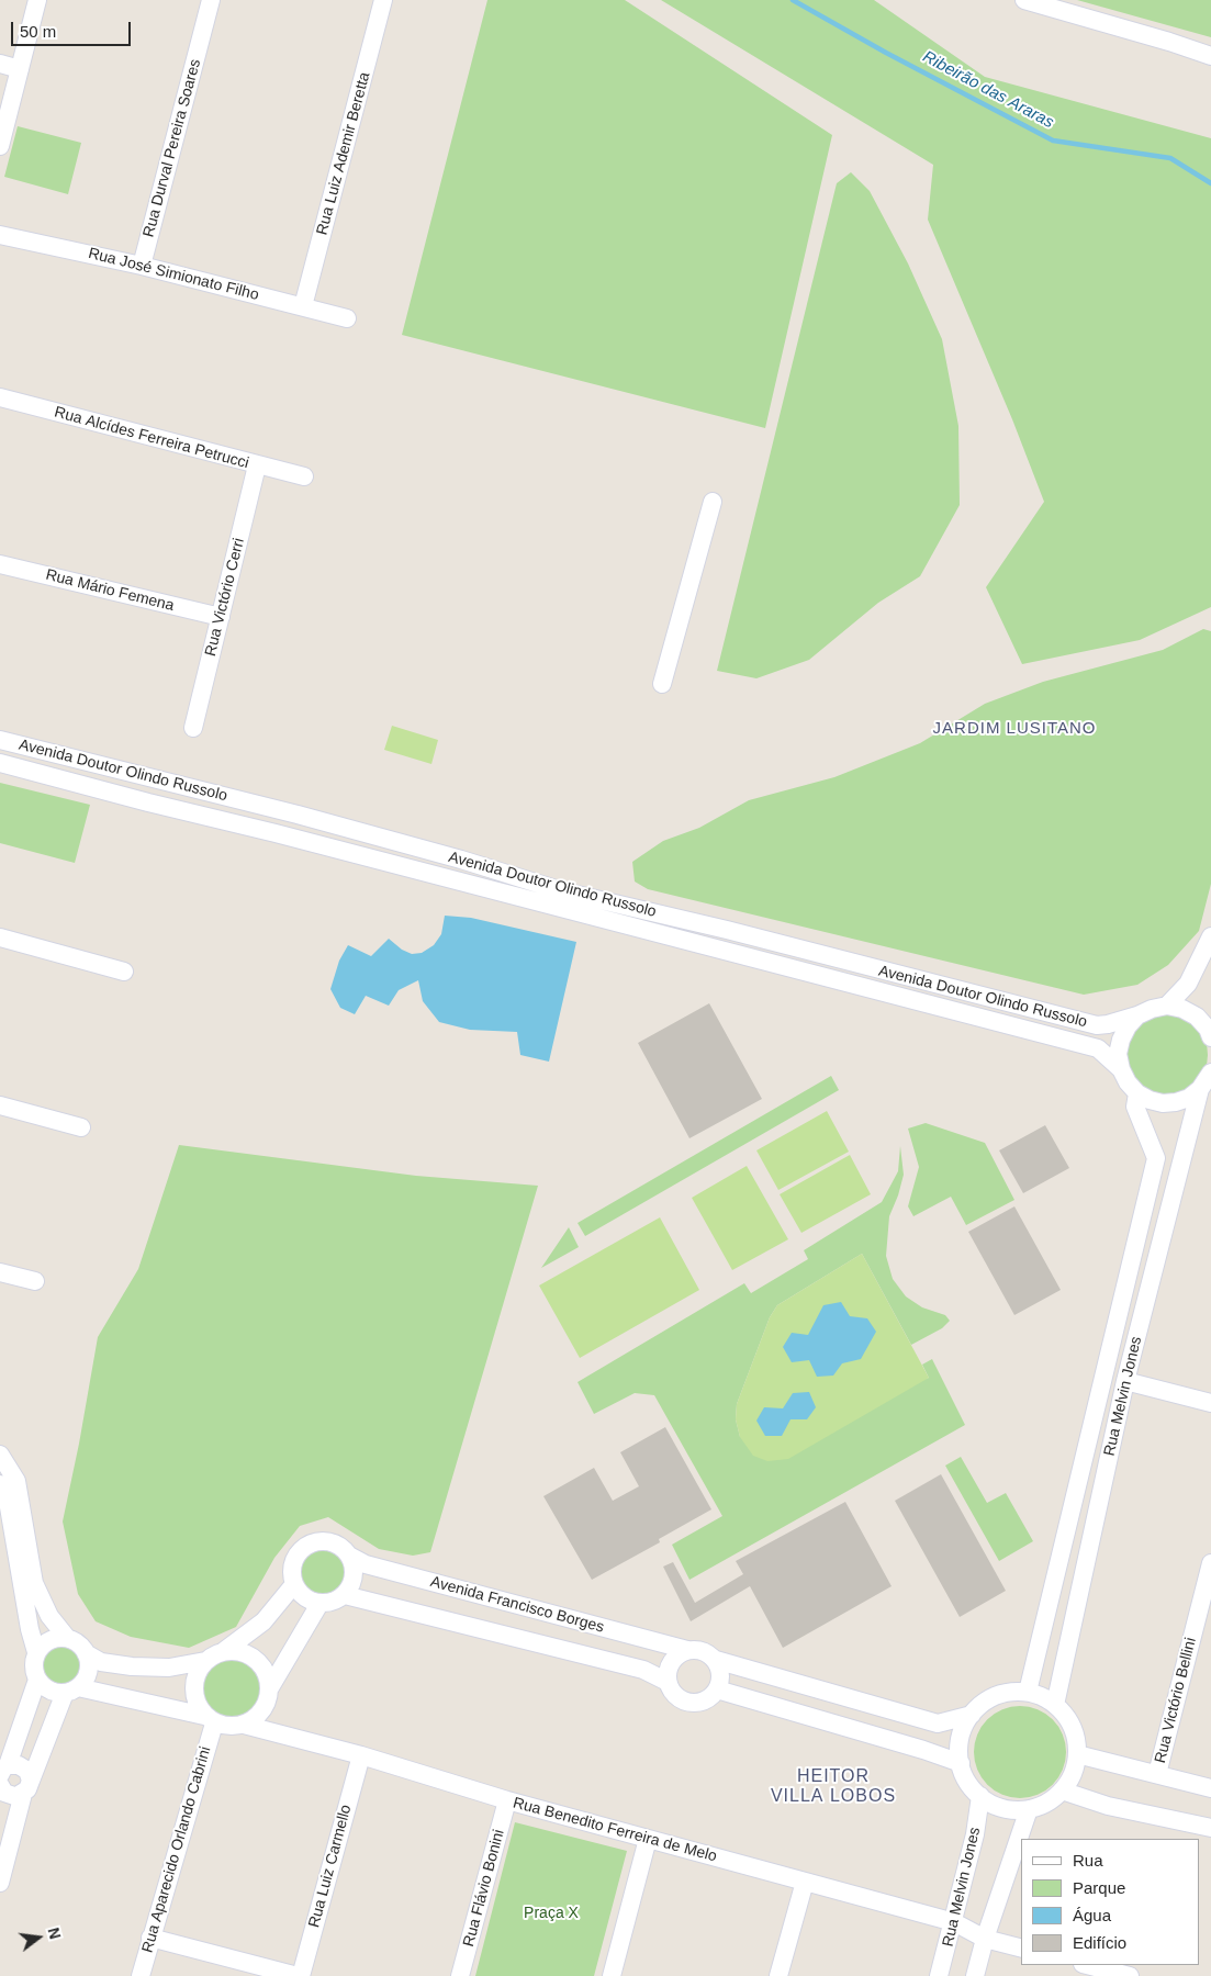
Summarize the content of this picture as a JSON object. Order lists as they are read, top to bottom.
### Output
{
  "streets": {
    "street": [
      "Rua Durval Pereira Soares",
      "Rua Luiz Ademir Beretta",
      "Rua José Simionato Filho",
      "Rua Alcídes Ferreira Petrucci",
      "Rua Mário Femena",
      "Rua Victório Cerri",
      "Avenida Doutor Olindo Russolo",
      "Rua Melvin Jones",
      "Avenida Francisco Borges",
      "Rua Victório Bellini",
      "Rua Benedito Ferreira de Melo",
      "Rua Aparecido Orlando Cabrini",
      "Rua Luiz Carmello",
      "Rua Flávio Bonini"
    ]
  },
  "crossings": [
    ["Rua Durval Pereira Soares", "Rua José Simionato Filho"],
    ["Rua Luiz Ademir Beretta", "Rua José Simionato Filho"],
    ["Rua Alcídes Ferreira Petrucci", "Rua Victório Cerri"],
    ["Rua Mário Femena", "Rua Victório Cerri"],
    ["Avenida Doutor Olindo Russolo", "Rua Melvin Jones"],
    ["Rua Melvin Jones", "Rua Benedito Ferreira de Melo"],
    ["Rua Benedito Ferreira de Melo", "Rua Aparecido Orlando Cabrini"],
    ["Rua Benedito Ferreira de Melo", "Rua Luiz Carmello"],
    ["Rua Benedito Ferreira de Melo", "Rua Flávio Bonini"]
  ],
  "districts": ["JARDIM LUSITANO", "HEITOR VILLA LOBOS"],
  "water": ["Ribeirão das Araras"],
  "parks": ["Praça X"],
  "legend": [
    "Rua",
    "Parque",
    "Água",
    "Edifício"
  ],
  "scale_bar": "50 m",
  "north": "right"
}
